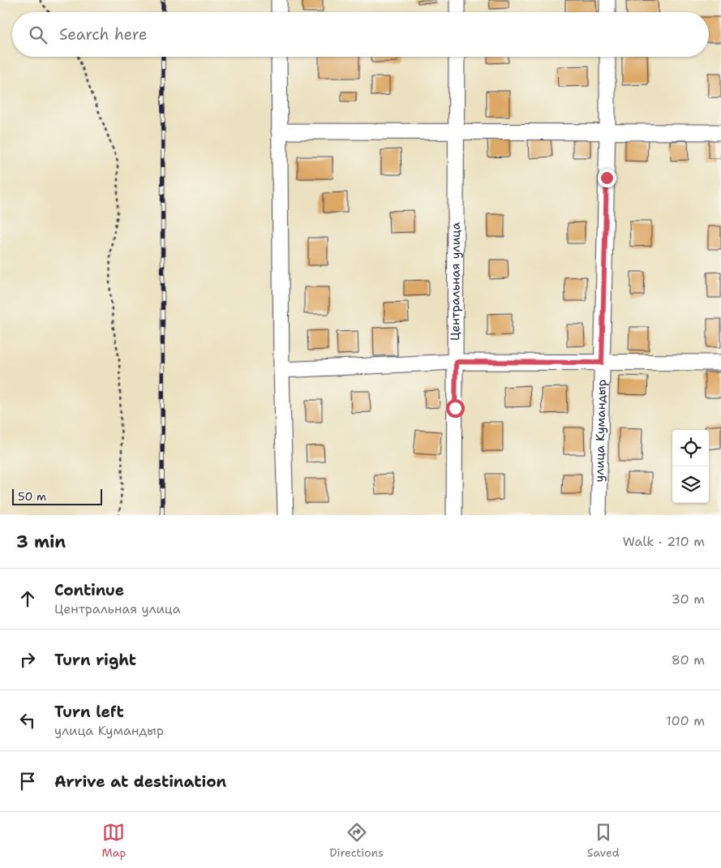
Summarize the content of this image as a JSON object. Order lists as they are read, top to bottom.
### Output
{
  "streets": {
    "street": ["Центральная улица", "улица Кумандыр"]
  },
  "scale_bar": "50 m",
  "page": {
    "search": "Search here",
    "scale": "50 m",
    "heading": ["3 min", "Walk · 210 m"],
    "list": [
      ["Continue", "Центральная улица", "30 m"],
      ["Turn right", "80 m"],
      ["Turn left", "улица Кумандыр", "100 m"],
      "Arrive at destination"
    ],
    "nav": ["Map", "Directions", "Saved"]
  }
}
